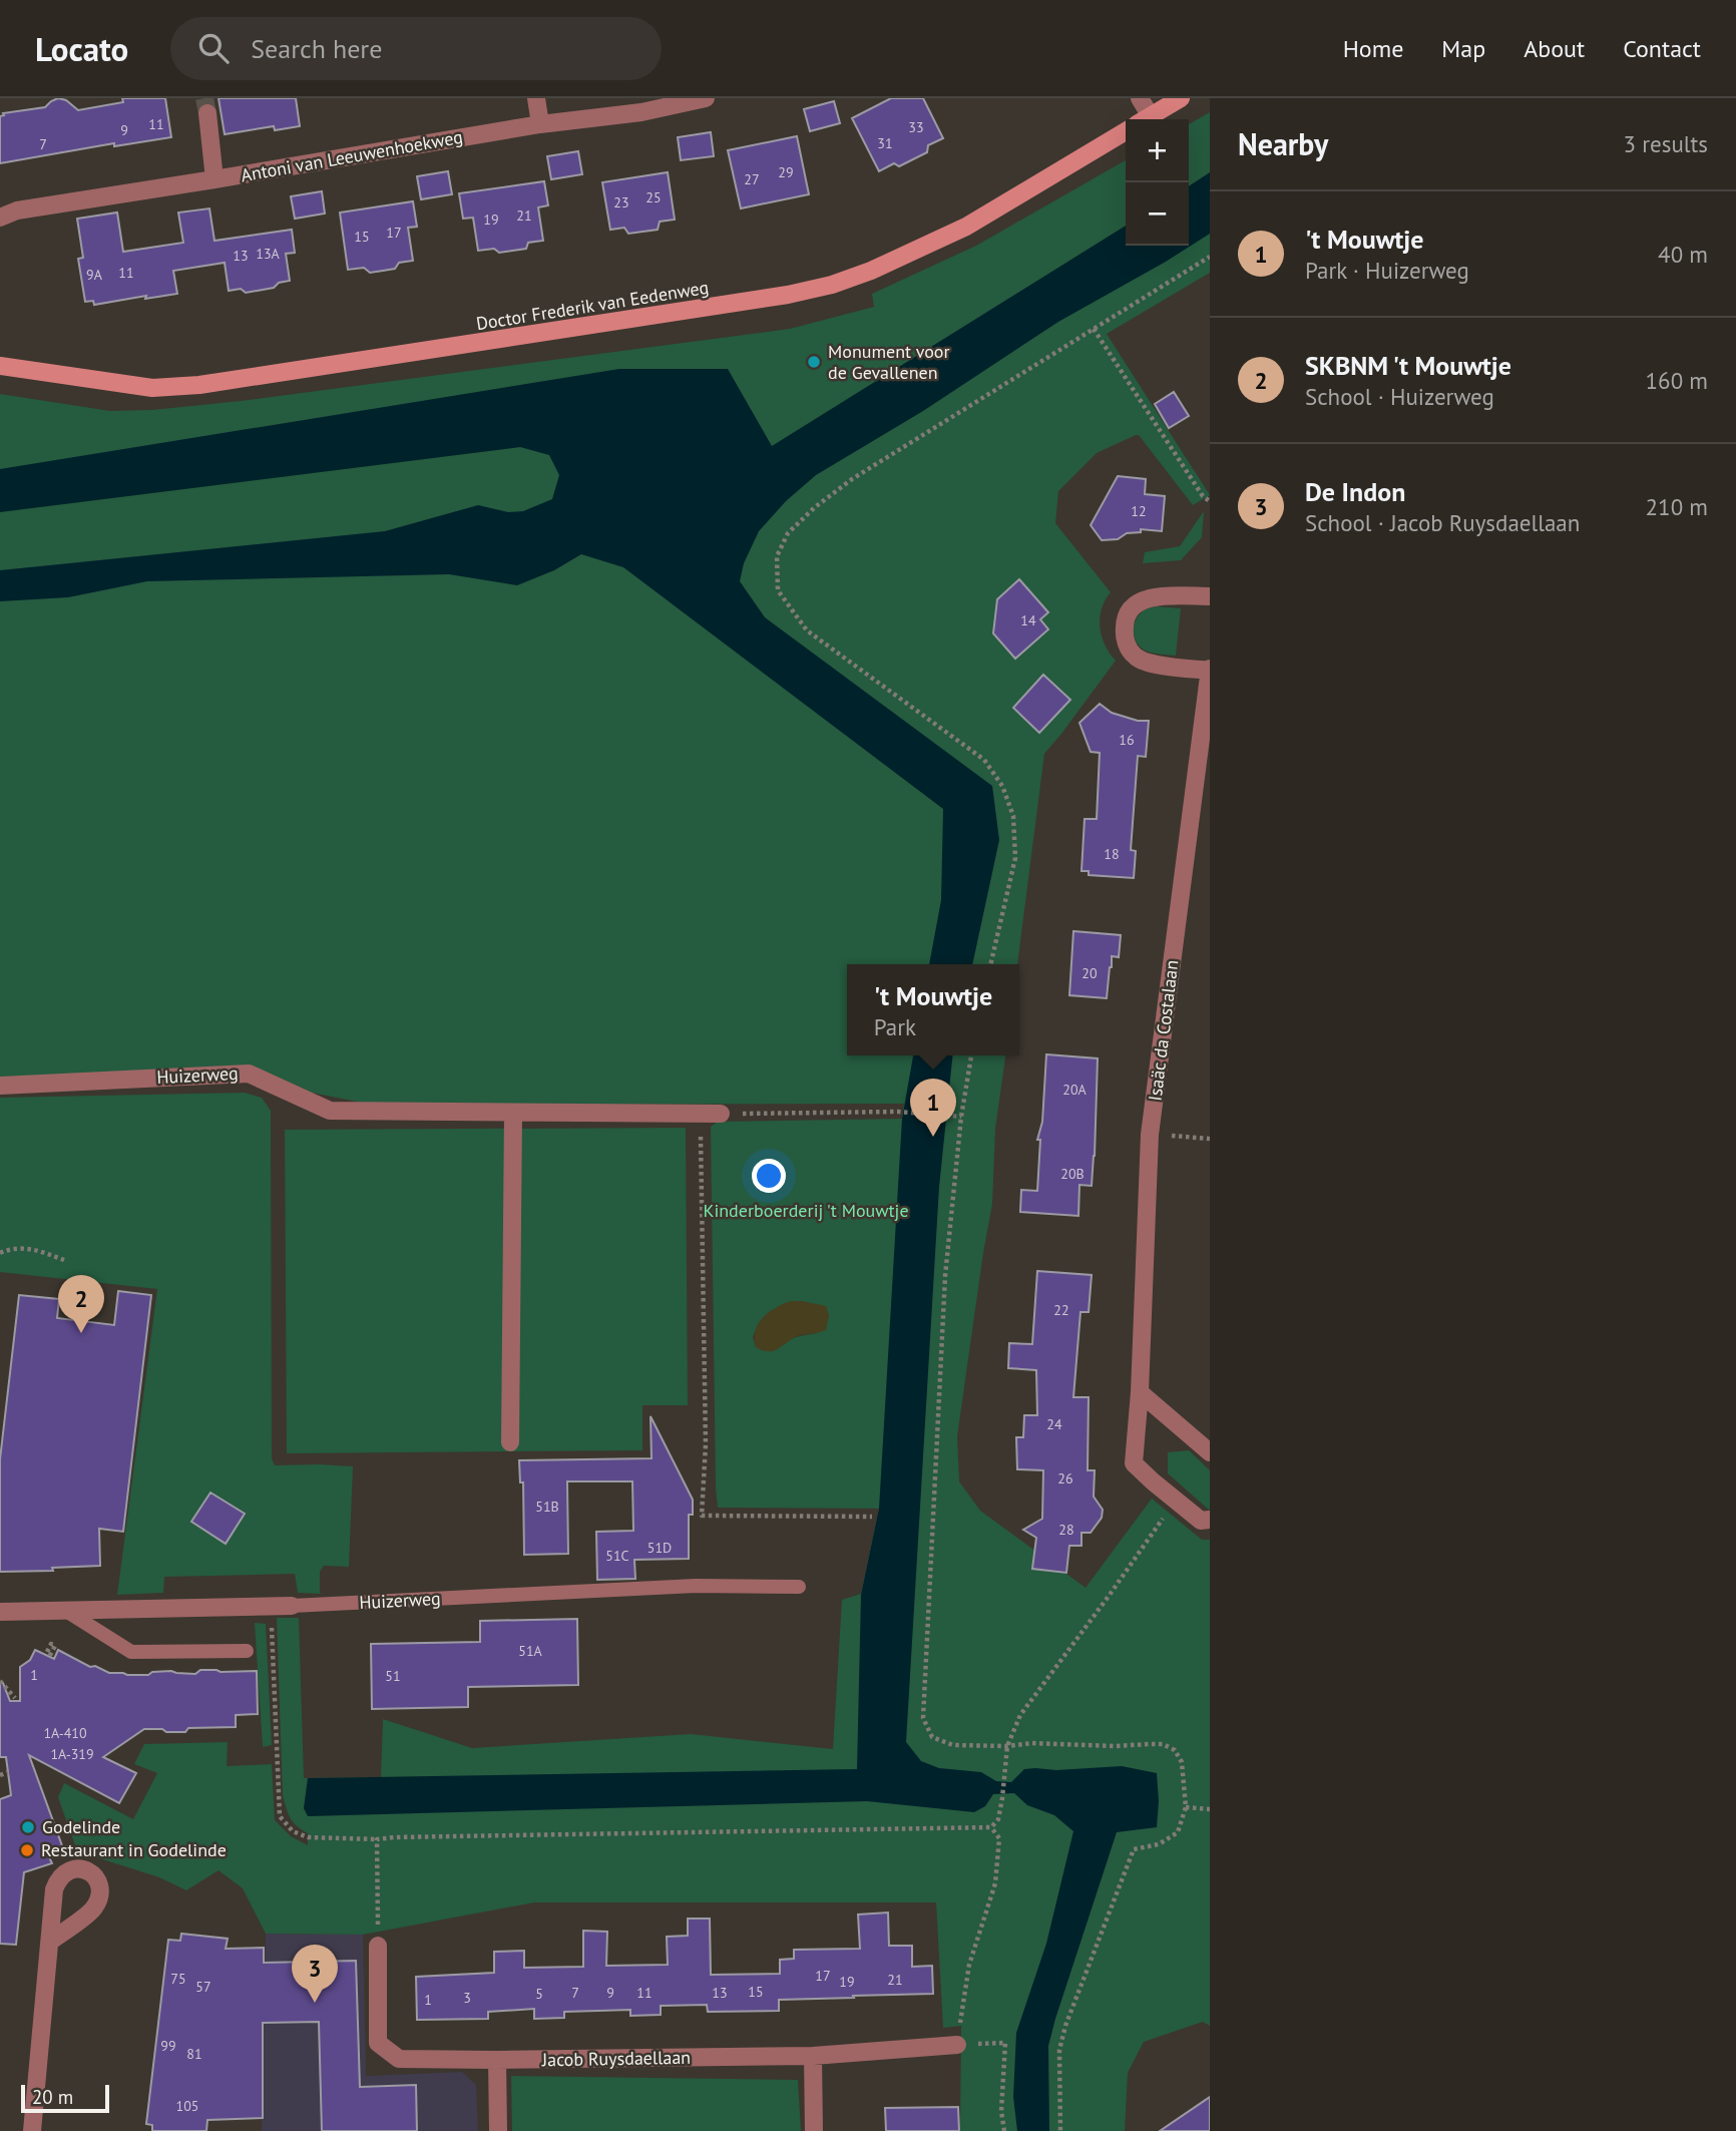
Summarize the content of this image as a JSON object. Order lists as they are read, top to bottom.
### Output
{
  "streets": {
    "street": [
      "Antoni van Leeuwenhoekweg",
      "Doctor Frederik van Eedenweg",
      "Isaäc da Costalaan",
      "Huizerweg",
      "Jacob Ruysdaellaan"
    ]
  },
  "parks": ["Kinderboerderij 't Mouwtje"],
  "places": ["Monument voor de Gevallenen", "Godelinde", "Restaurant in Godelinde"],
  "house_numbers": [
    "11",
    "33",
    "9",
    "31",
    "7",
    "29",
    "27",
    "25",
    "23",
    "21",
    "19",
    "17",
    "15",
    "13A",
    "13",
    "11",
    "9A",
    "12",
    "14",
    "16",
    "18",
    "20",
    "20A",
    "20B",
    "22",
    "24",
    "26",
    "51B",
    "28",
    "51D",
    "51C",
    "51A",
    "1",
    "51",
    "1A-410",
    "1A-319",
    "17",
    "75",
    "21",
    "19",
    "57",
    "15",
    "7",
    "9",
    "11",
    "13",
    "5",
    "3",
    "1",
    "99",
    "81",
    "105"
  ],
  "scale_bar": "20 m",
  "page": {
    "header": "Locato",
    "search": "Search here",
    "nav": [
      "Home",
      "Map",
      "About",
      "Contact"
    ],
    "heading": ["Nearby", "3 results"],
    "map_buttons": ["+", "−"],
    "list": [
      {
        "mark": "1",
        "name": "'t Mouwtje",
        "note": "Park · Huizerweg",
        "value": "40 m"
      },
      {
        "mark": "2",
        "name": "SKBNM 't Mouwtje",
        "note": "School · Huizerweg",
        "value": "160 m"
      },
      {
        "mark": "3",
        "name": "De Indon",
        "note": "School · Jacob Ruysdaellaan",
        "value": "210 m"
      }
    ],
    "popup": ["'t Mouwtje", "Park"],
    "pins": ["1", "2", "3"],
    "scale": "20 m"
  }
}
